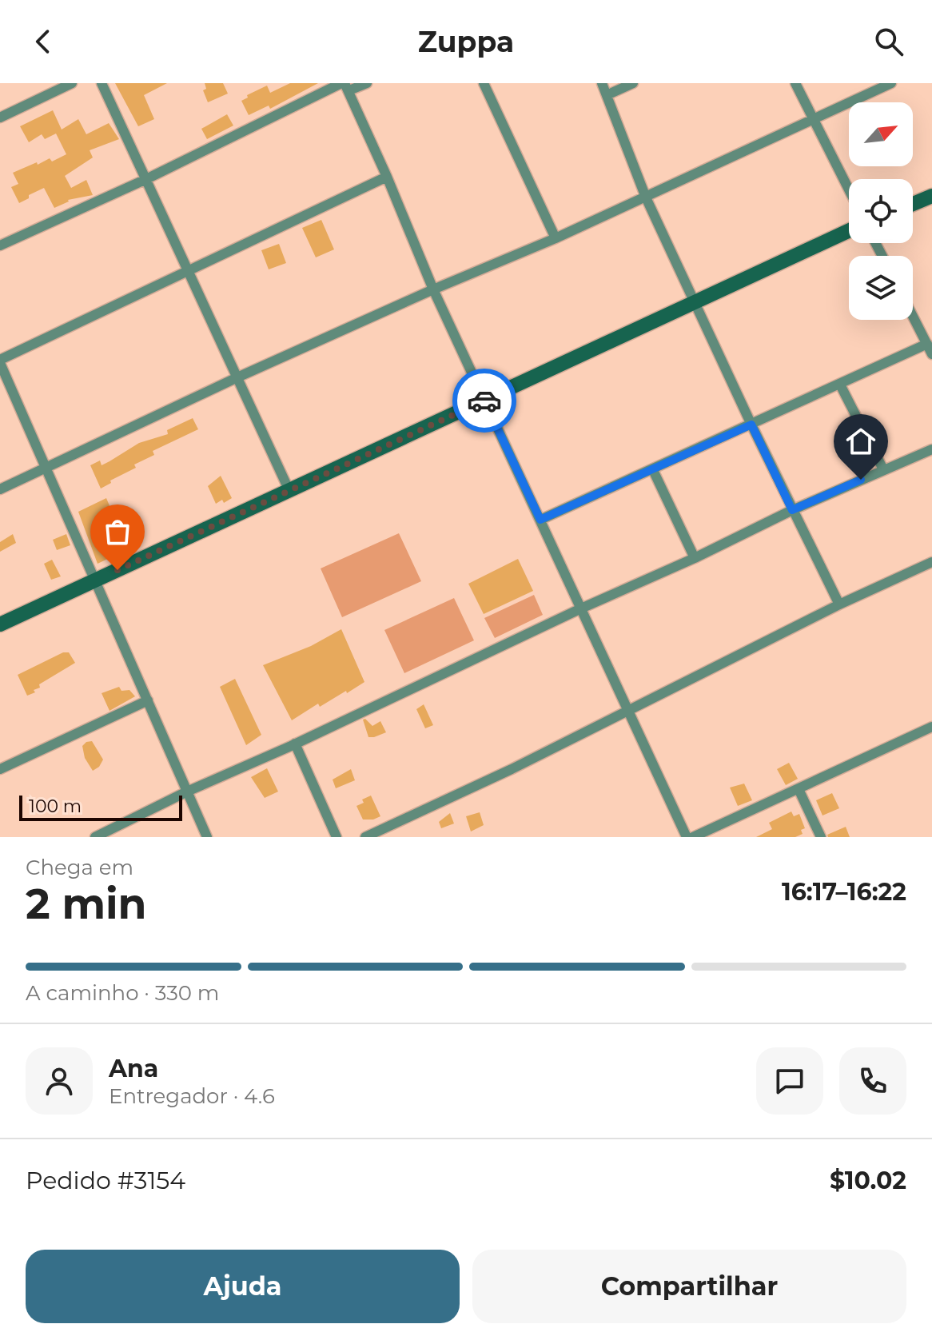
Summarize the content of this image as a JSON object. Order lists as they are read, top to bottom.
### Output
{
  "scale_bar": "100 m",
  "north": "top right",
  "page": {
    "header": "Zuppa",
    "scale": "100 m",
    "heading": ["2 min", "Chega em", "16:17–16:22"],
    "panel": [
      "Ana",
      "Entregador · 4.6",
      "Pedido #3154",
      "$10.02"
    ],
    "bar": "A caminho · 330 m",
    "buttons": ["Ajuda", "Compartilhar"]
  }
}
